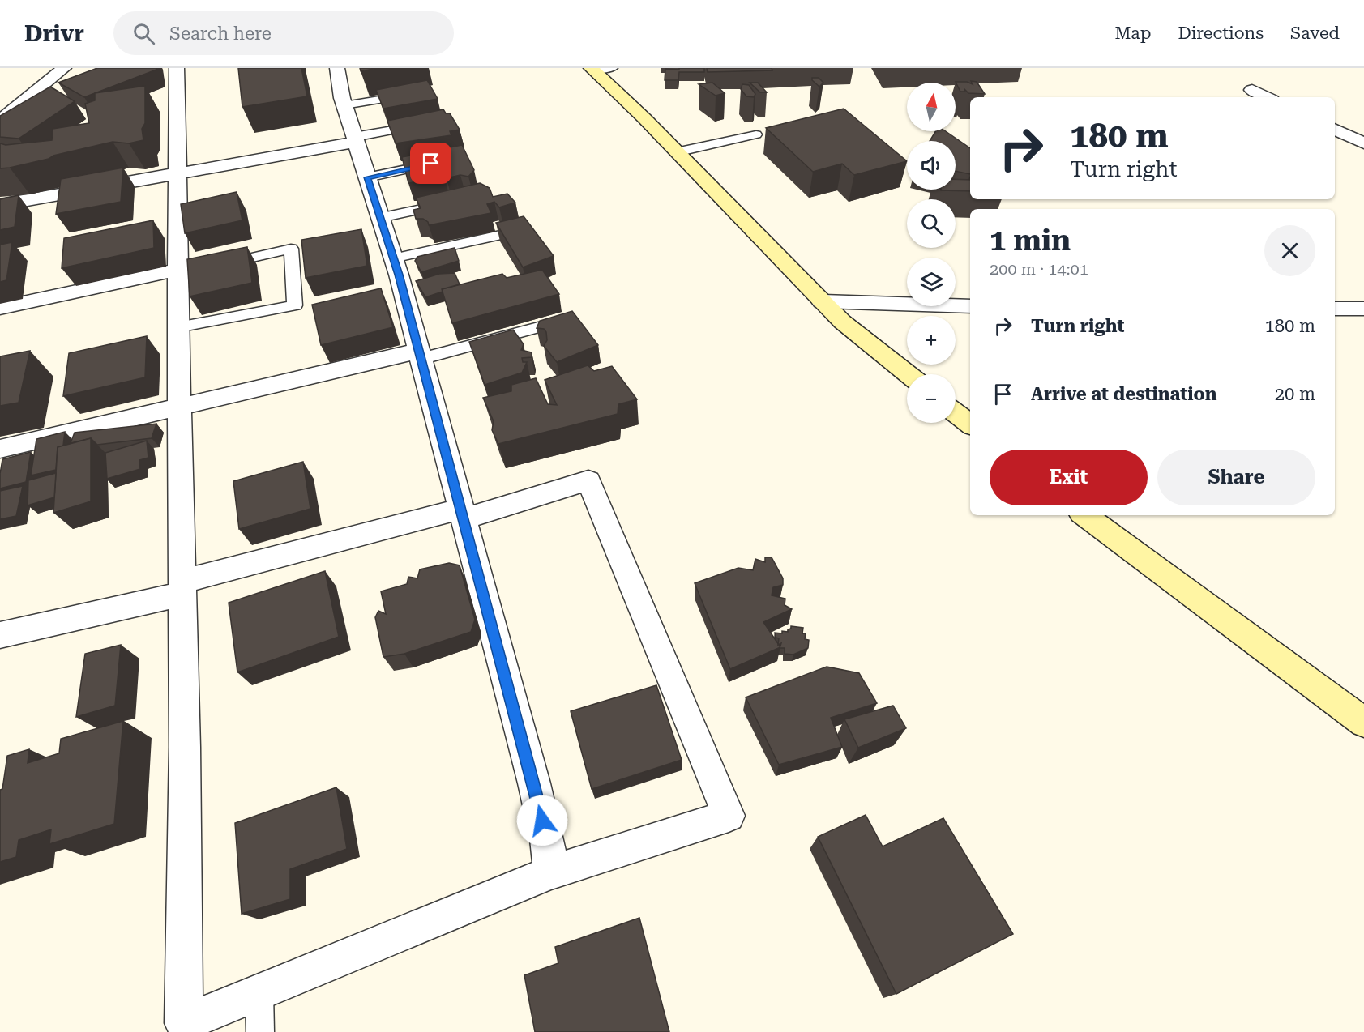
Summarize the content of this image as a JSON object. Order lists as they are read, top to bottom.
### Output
{
  "north": "top",
  "page": {
    "header": "Drivr",
    "search": "Search here",
    "nav": ["Map", "Directions", "Saved"],
    "map_buttons": ["+", "−"],
    "turn": ["180 m", "Turn right"],
    "heading": ["1 min", "200 m · 14:01"],
    "list": [
      {
        "name": "Turn right",
        "value": "180 m"
      },
      {
        "name": "Arrive at destination",
        "value": "20 m"
      }
    ],
    "buttons": ["Exit", "Share"]
  }
}
